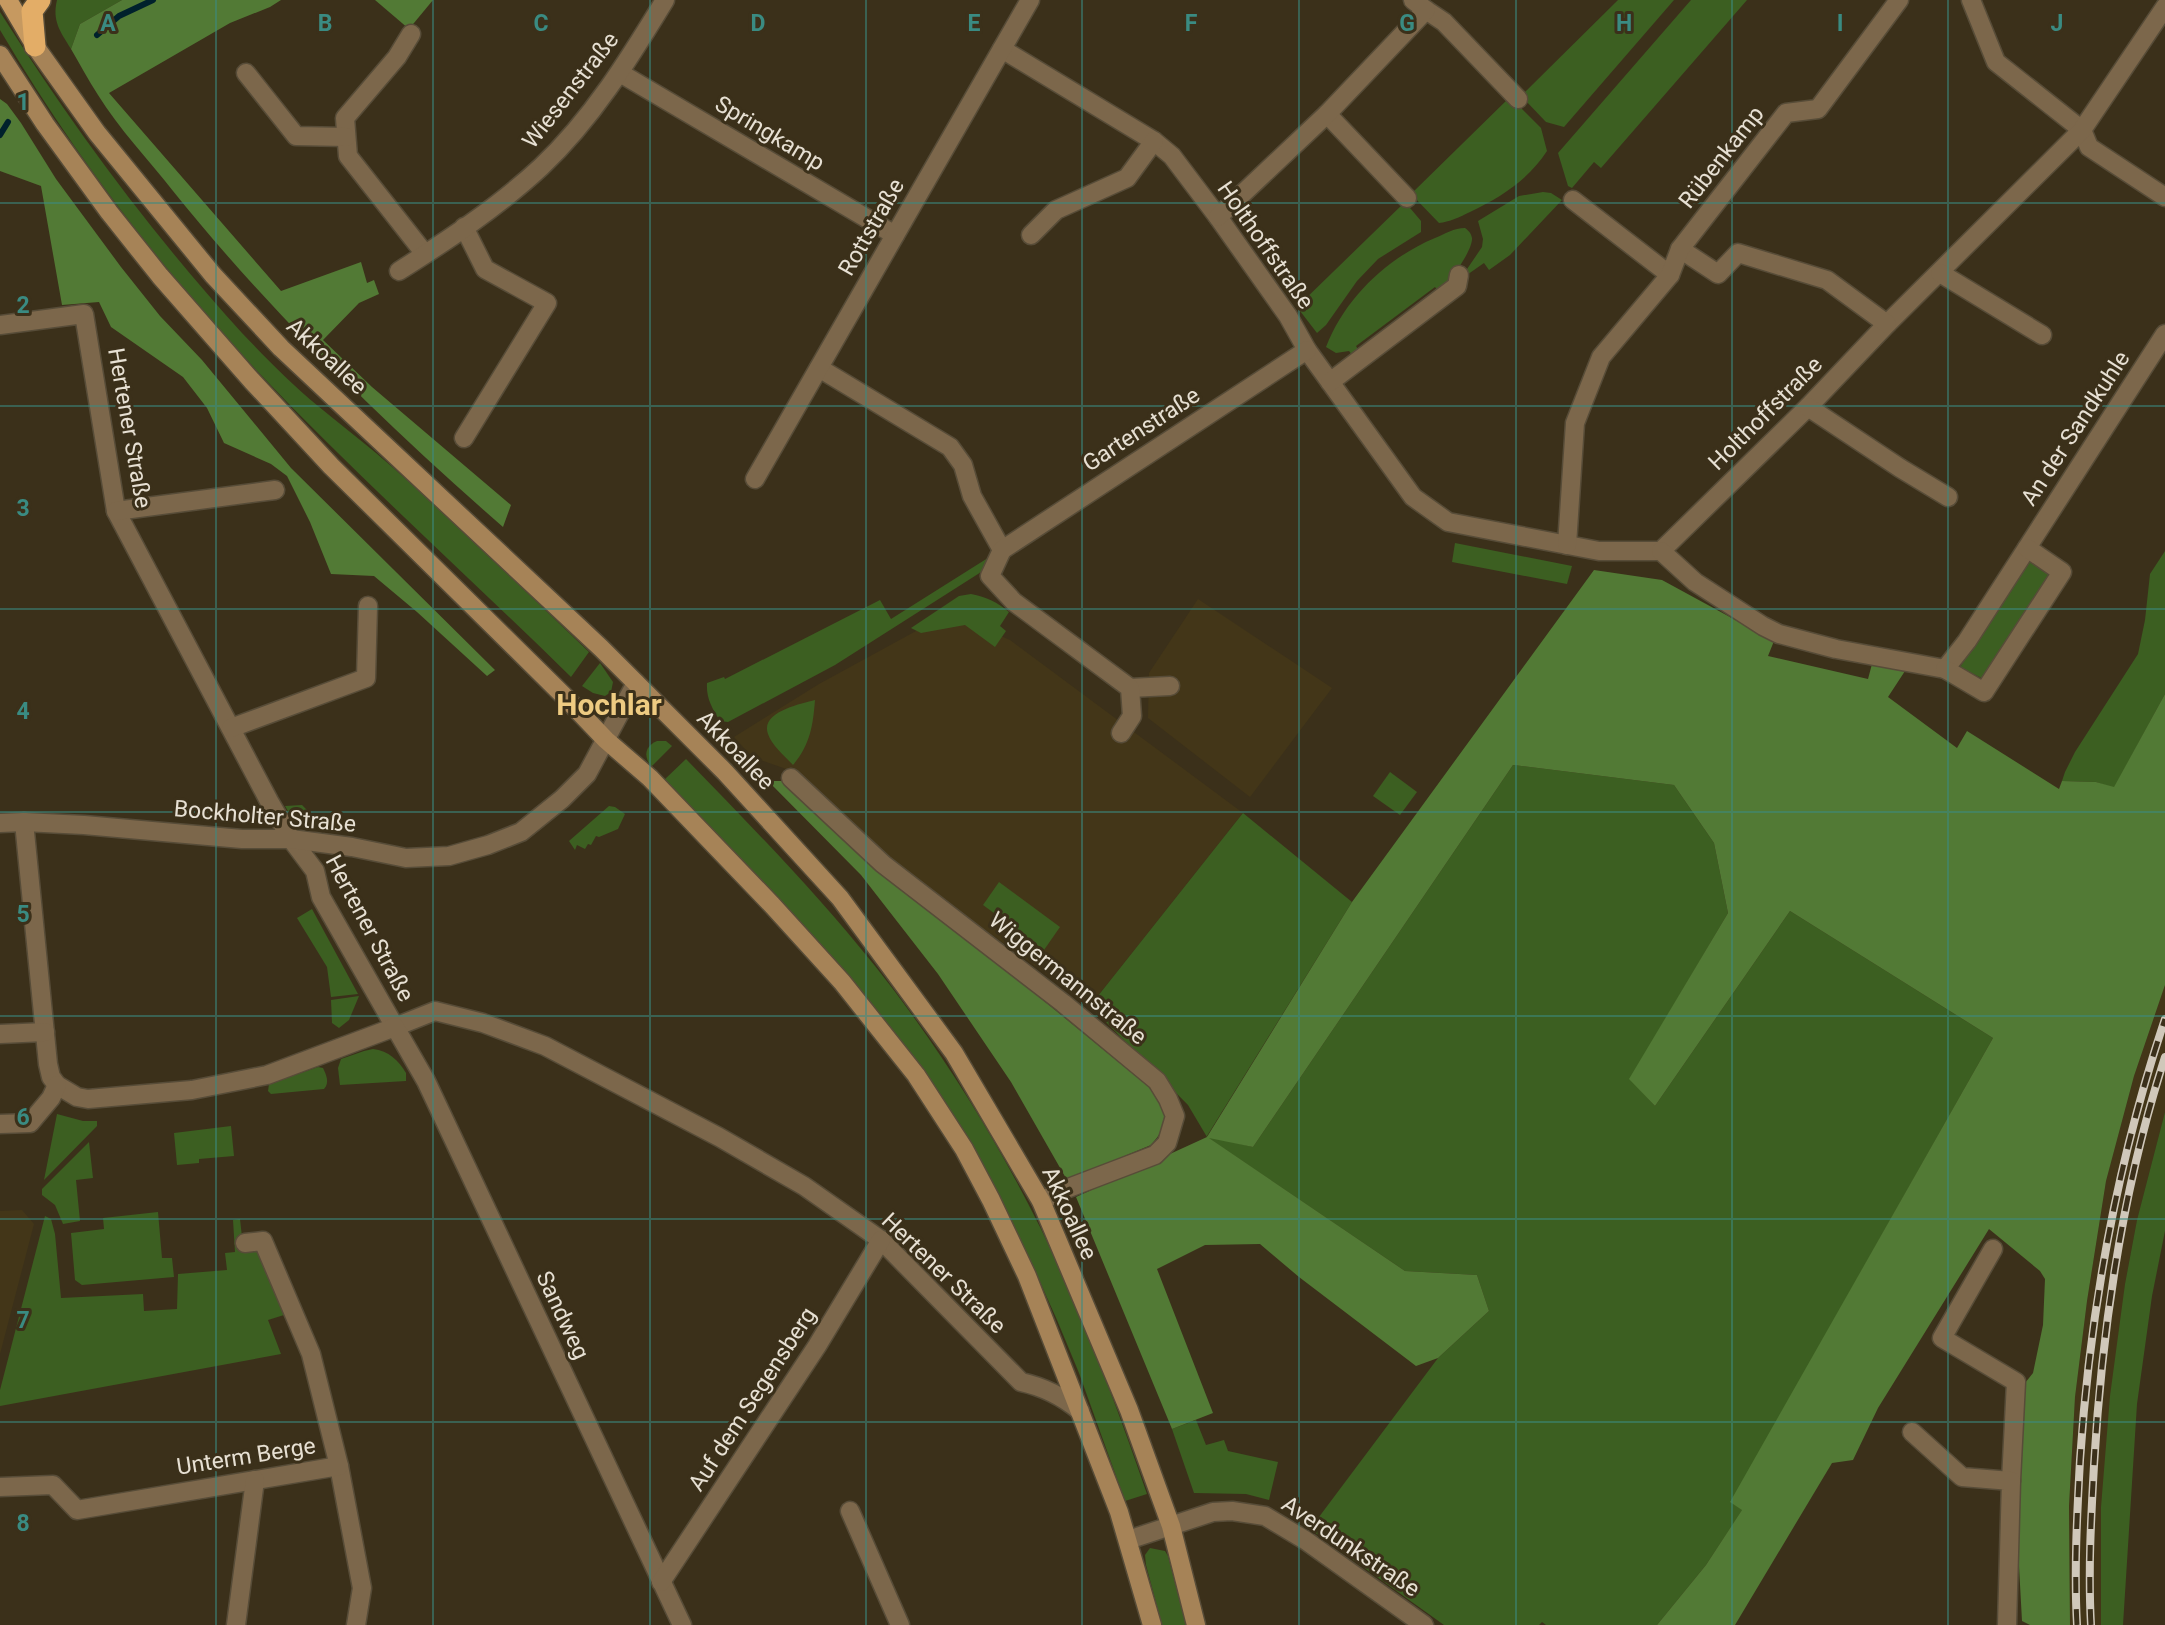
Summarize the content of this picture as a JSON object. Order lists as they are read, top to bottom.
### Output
{
  "streets": {
    "main road": ["Akkoallee"],
    "street": [
      "Wiesenstraße",
      "Springkamp",
      "Rübenkamp",
      "Rottstraße",
      "Holthoffstraße",
      "Hertener Straße",
      "An der Sandkuhle",
      "Gartenstraße",
      "Bockholter Straße",
      "Wiggermannstraße",
      "Sandweg",
      "Auf dem Segensberg",
      "Unterm Berge",
      "Averdunkstraße"
    ]
  },
  "crossings": [
    ["Wiesenstraße", "Springkamp"],
    ["Springkamp", "Rottstraße"],
    ["Rübenkamp", "Holthoffstraße"],
    ["Rottstraße", "Holthoffstraße"],
    ["Holthoffstraße", "Gartenstraße"],
    ["Akkoallee", "Wiggermannstraße"],
    ["Akkoallee", "Averdunkstraße"],
    ["Hertener Straße", "Bockholter Straße"],
    ["Hertener Straße", "Sandweg"],
    ["Hertener Straße", "Auf dem Segensberg"],
    ["Sandweg", "Auf dem Segensberg"]
  ],
  "districts": ["Hochlar"],
  "grid": {
    "columns": [
      "A",
      "B",
      "C",
      "D",
      "E",
      "F",
      "G",
      "H",
      "I",
      "J"
    ],
    "rows": [
      "1",
      "2",
      "3",
      "4",
      "5",
      "6",
      "7",
      "8"
    ]
  }
}
